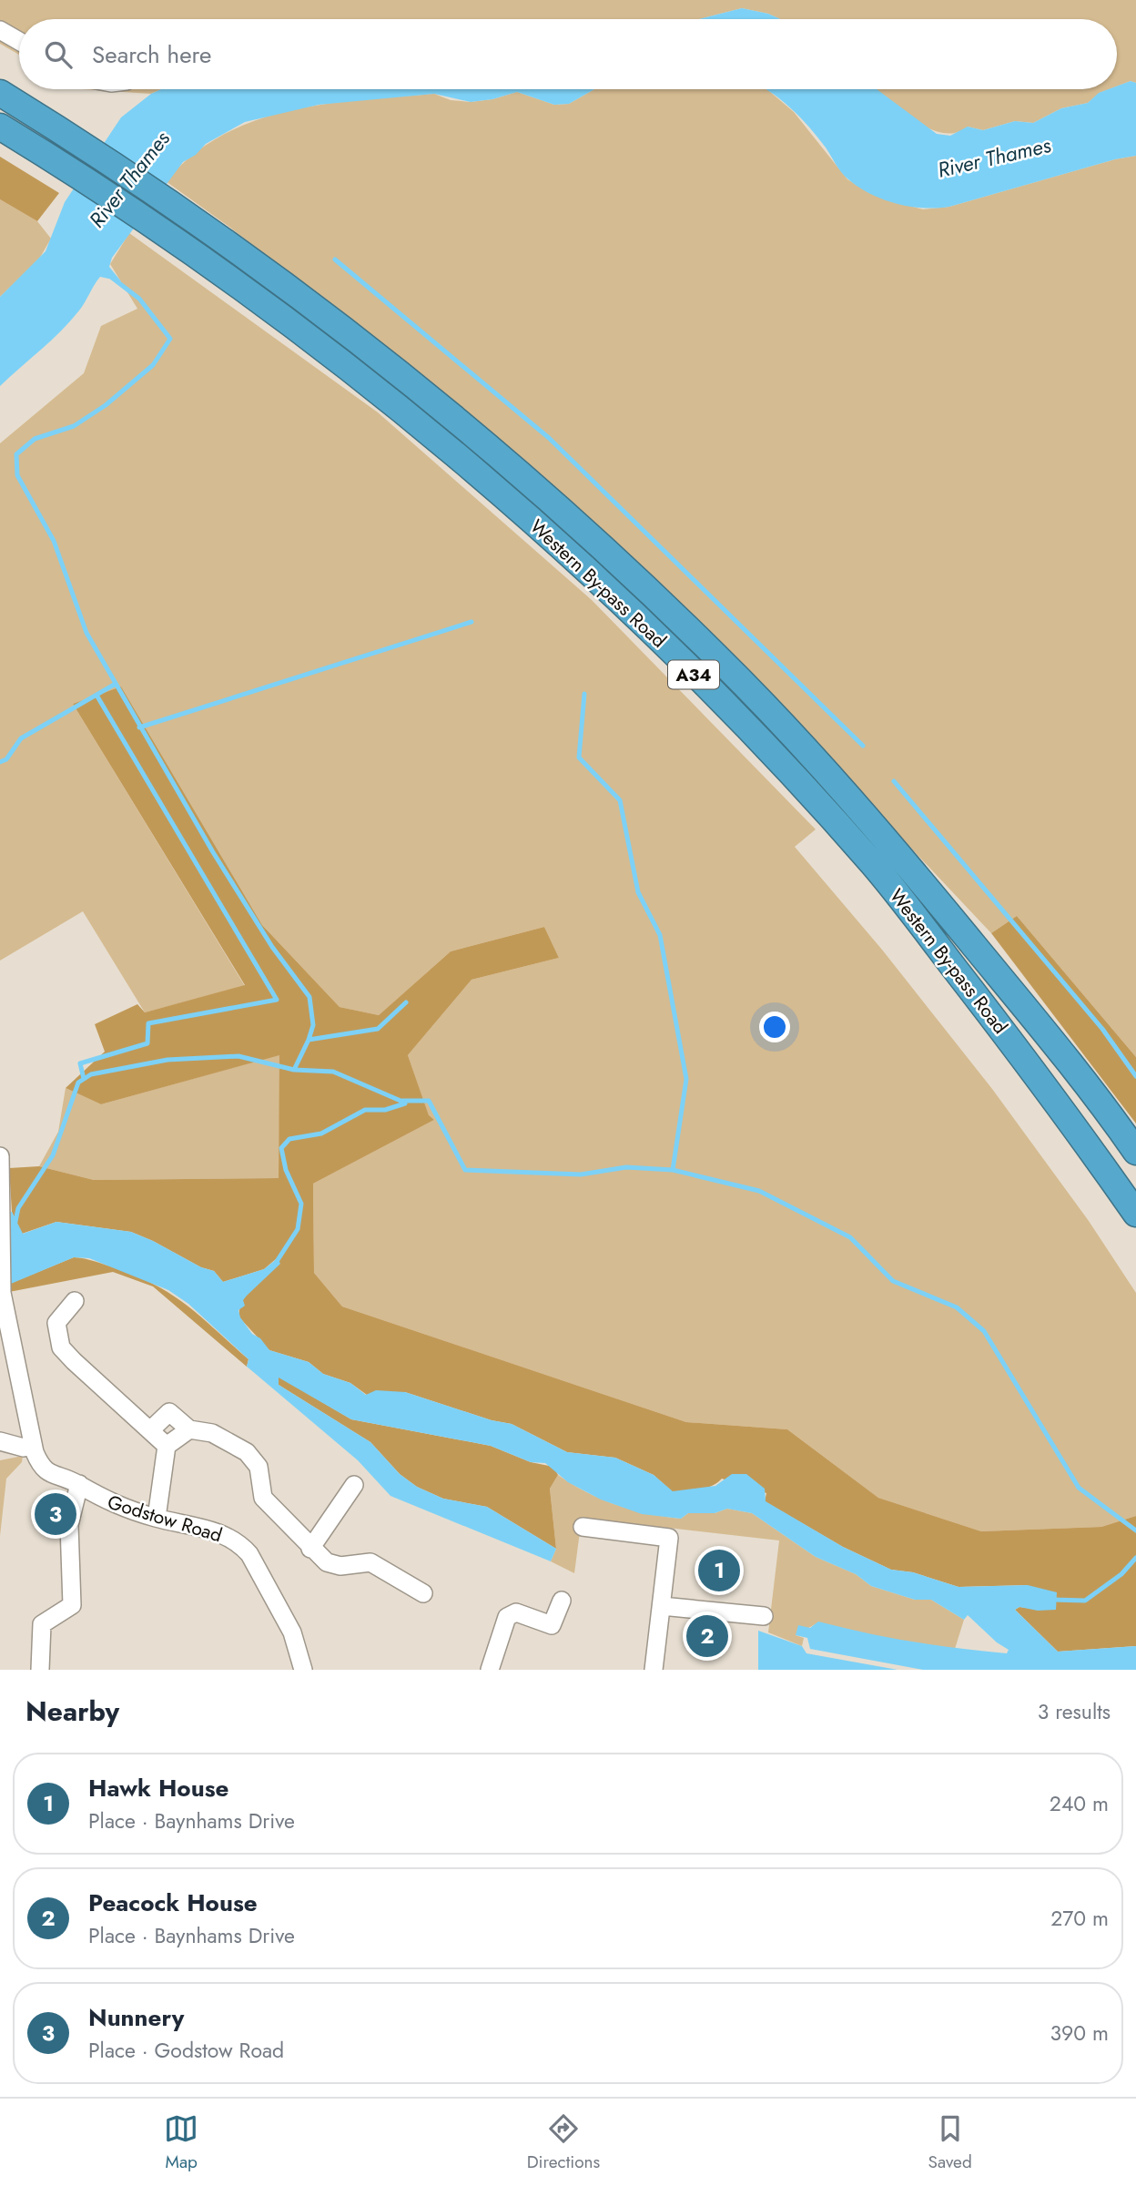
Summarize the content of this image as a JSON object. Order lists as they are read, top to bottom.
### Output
{
  "streets": {
    "highway": ["Western By-pass Road", "A34"],
    "street": ["Godstow Road"]
  },
  "water": ["River Thames"],
  "page": {
    "search": "Search here",
    "pins": ["3", "1", "2"],
    "heading": ["Nearby", "3 results"],
    "list": [
      {
        "mark": "1",
        "name": "Hawk House",
        "note": "Place · Baynhams Drive",
        "value": "240 m"
      },
      {
        "mark": "2",
        "name": "Peacock House",
        "note": "Place · Baynhams Drive",
        "value": "270 m"
      },
      {
        "mark": "3",
        "name": "Nunnery",
        "note": "Place · Godstow Road",
        "value": "390 m"
      }
    ],
    "nav": ["Map", "Directions", "Saved"]
  }
}
